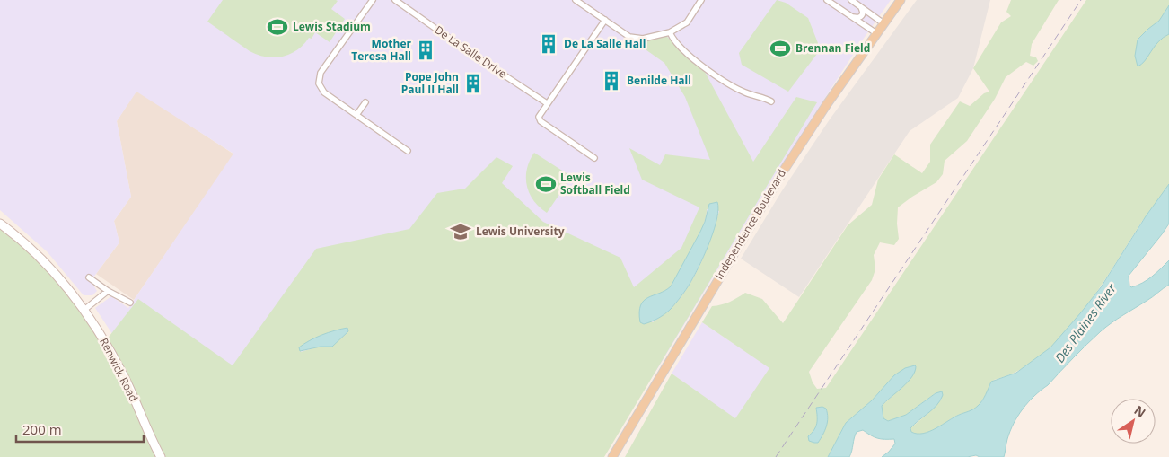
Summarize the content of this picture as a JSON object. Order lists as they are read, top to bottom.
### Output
{
  "streets": {
    "main road": ["Independence Boulevard"],
    "street": ["De La Salle Drive", "Renwick Road"]
  },
  "water": ["Des Plaines River"],
  "places": {
    "sports": ["Lewis Stadium", "Brennan Field", "Lewis Softball Field"],
    "building": [
      "De La Salle Hall",
      "Mother Teresa Hall",
      "Benilde Hall",
      "Pope John Paul II Hall"
    ],
    "school or university": ["Lewis University"]
  },
  "scale_bar": "200 m",
  "north": "top right"
}
